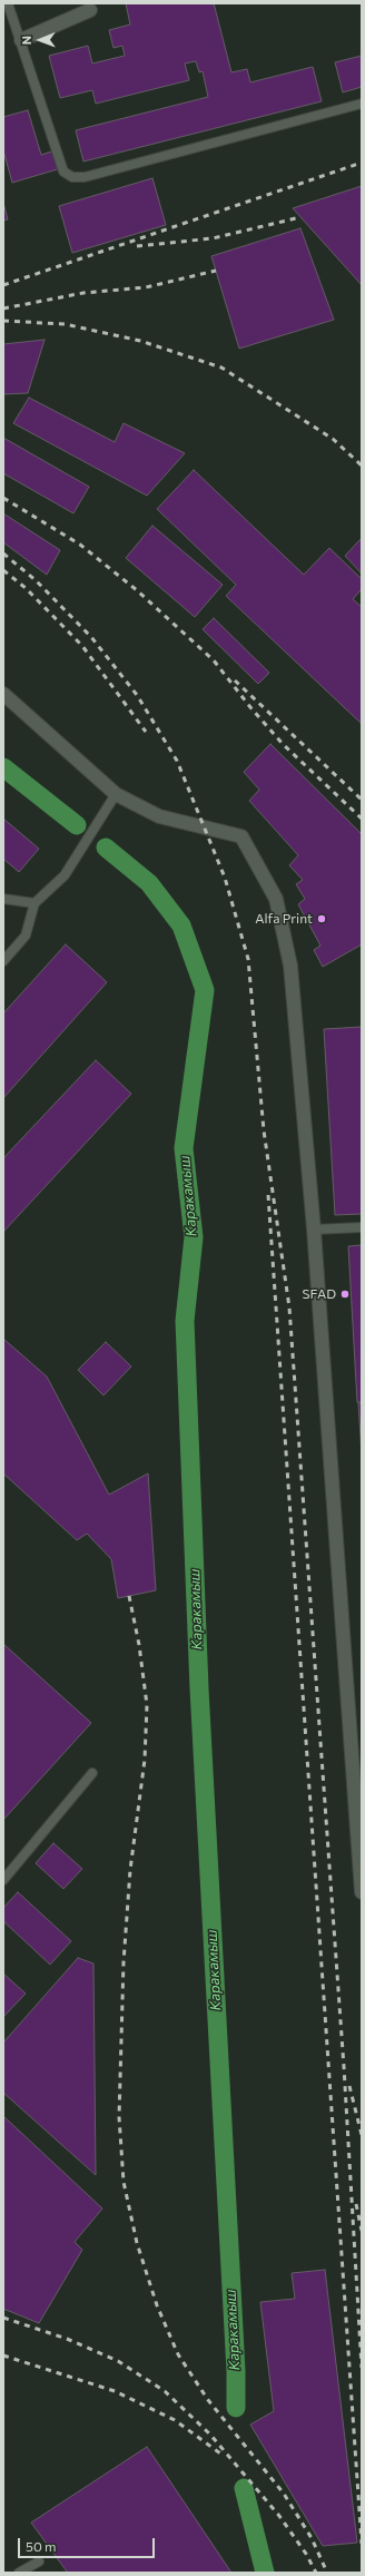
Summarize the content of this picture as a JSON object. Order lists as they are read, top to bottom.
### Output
{
  "water": ["Каракамыш"],
  "places": ["Alfa Print", "SFAD"],
  "scale_bar": "50 m",
  "north": "left"
}
